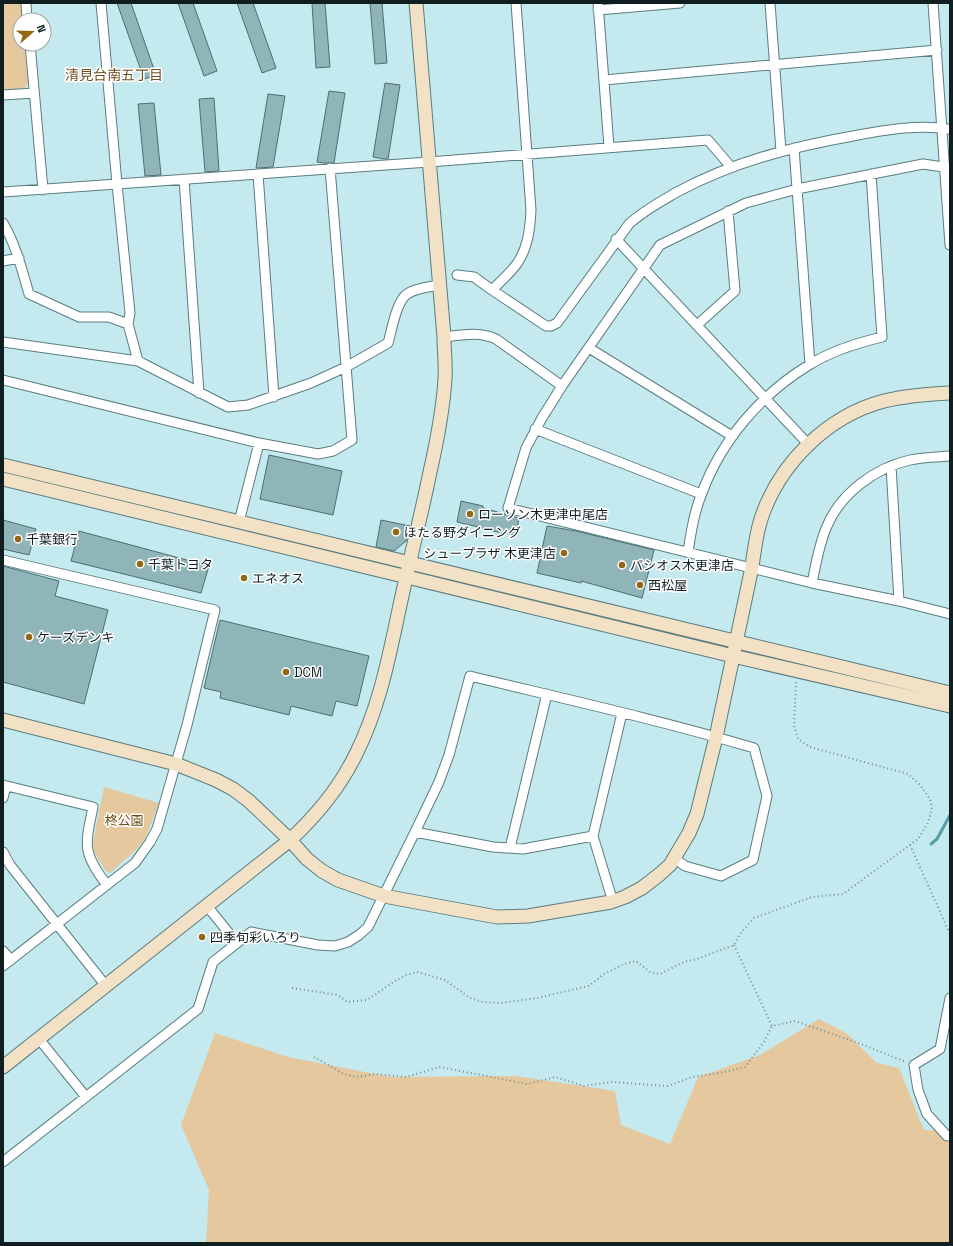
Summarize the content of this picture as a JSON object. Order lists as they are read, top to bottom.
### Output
{
  "districts": ["清見台南五丁目"],
  "parks": ["柊公園"],
  "places": [
    "ローソン木更津中尾店",
    "ほたる野ダイニング",
    "千葉銀行",
    "シュープラザ 木更津店",
    "千葉トヨタ",
    "パシオス木更津店",
    "エネオス",
    "西松屋",
    "ケーズデンキ",
    "DCM",
    "四季旬彩いろり"
  ],
  "north": "right"
}
